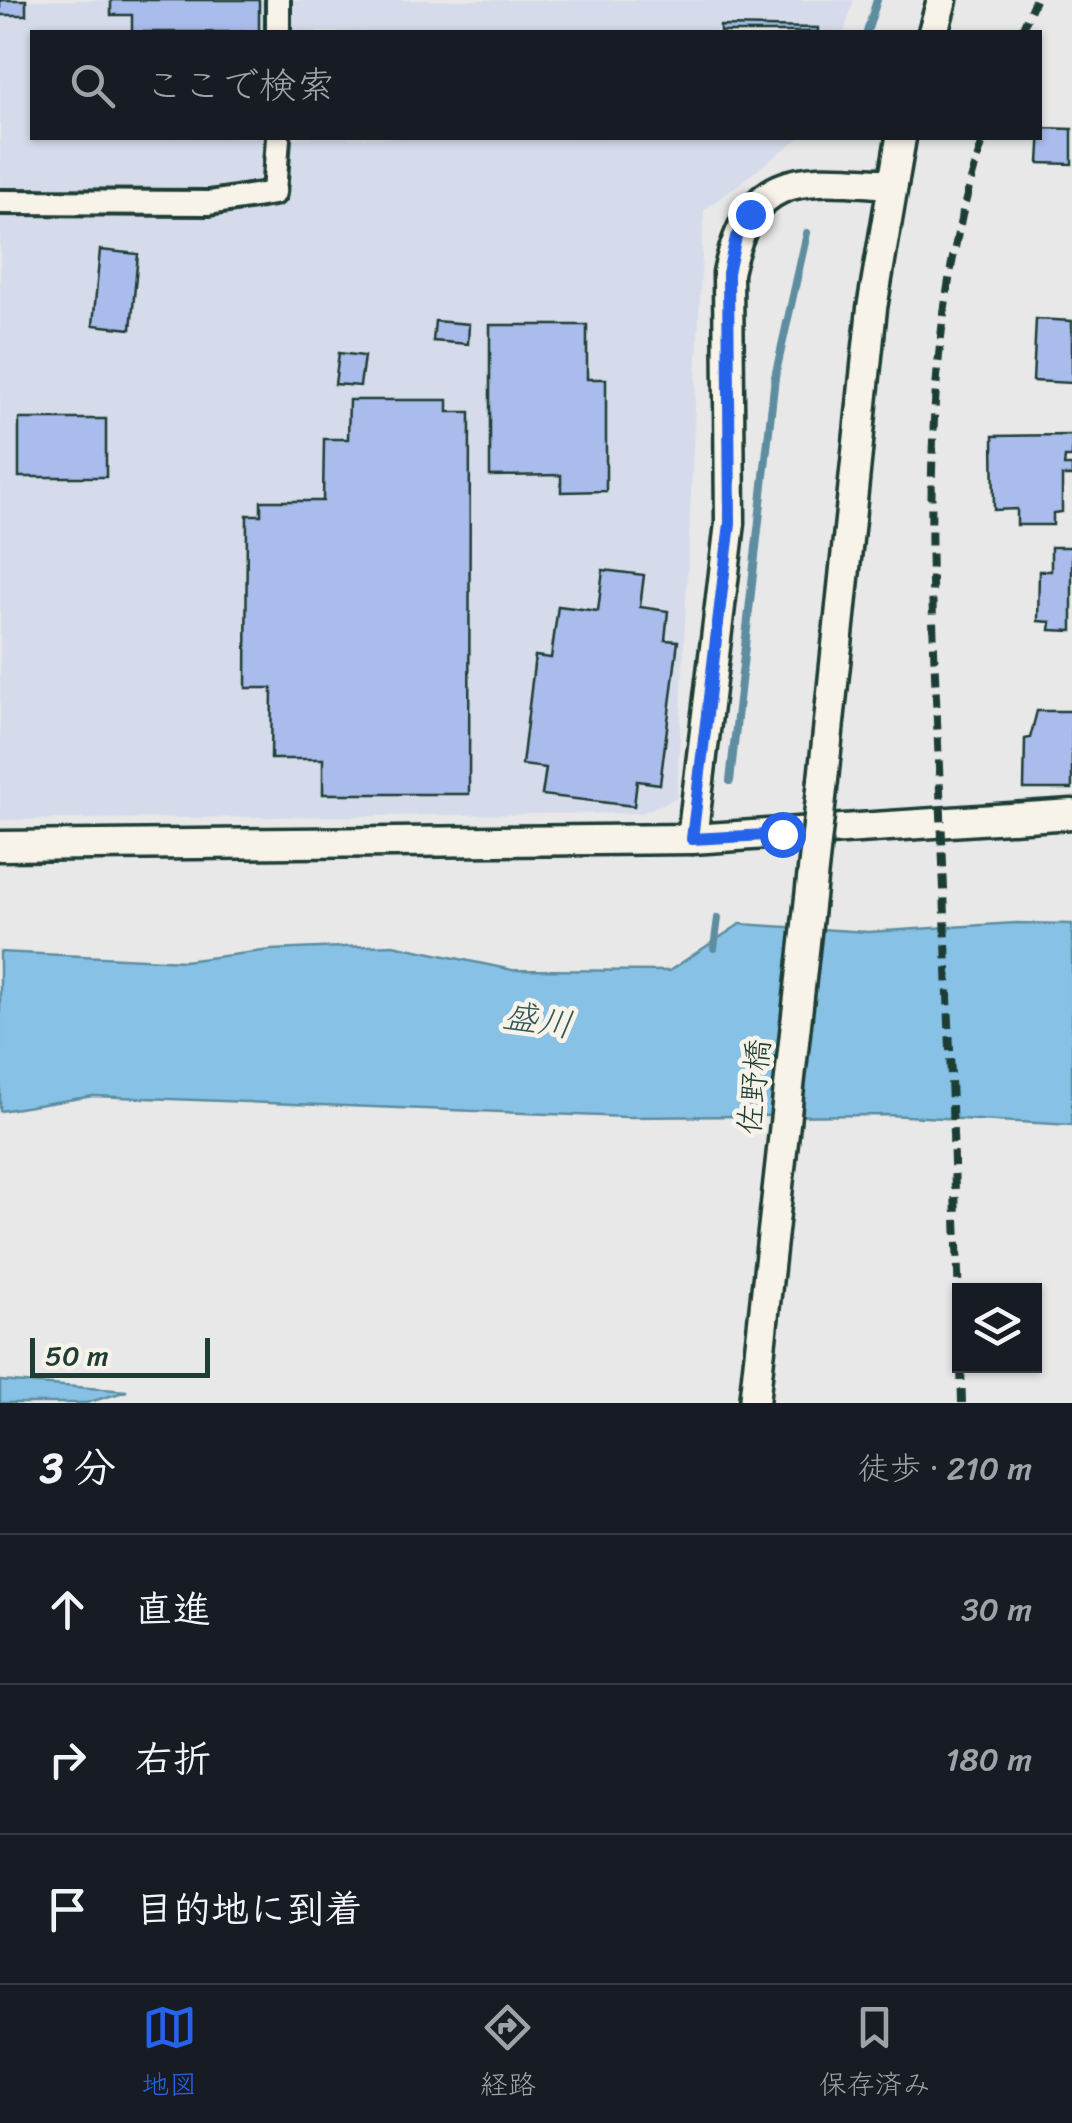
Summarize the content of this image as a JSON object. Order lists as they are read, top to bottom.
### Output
{
  "streets": {
    "street": ["佐野橋"]
  },
  "water": ["盛川"],
  "scale_bar": "50 m",
  "page": {
    "search": "ここで検索",
    "scale": "50 m",
    "heading": ["3 分", "徒歩 · 210 m"],
    "list": [
      ["直進", "30 m"],
      ["右折", "180 m"],
      "目的地に到着"
    ],
    "nav": ["地図", "経路", "保存済み"]
  }
}
